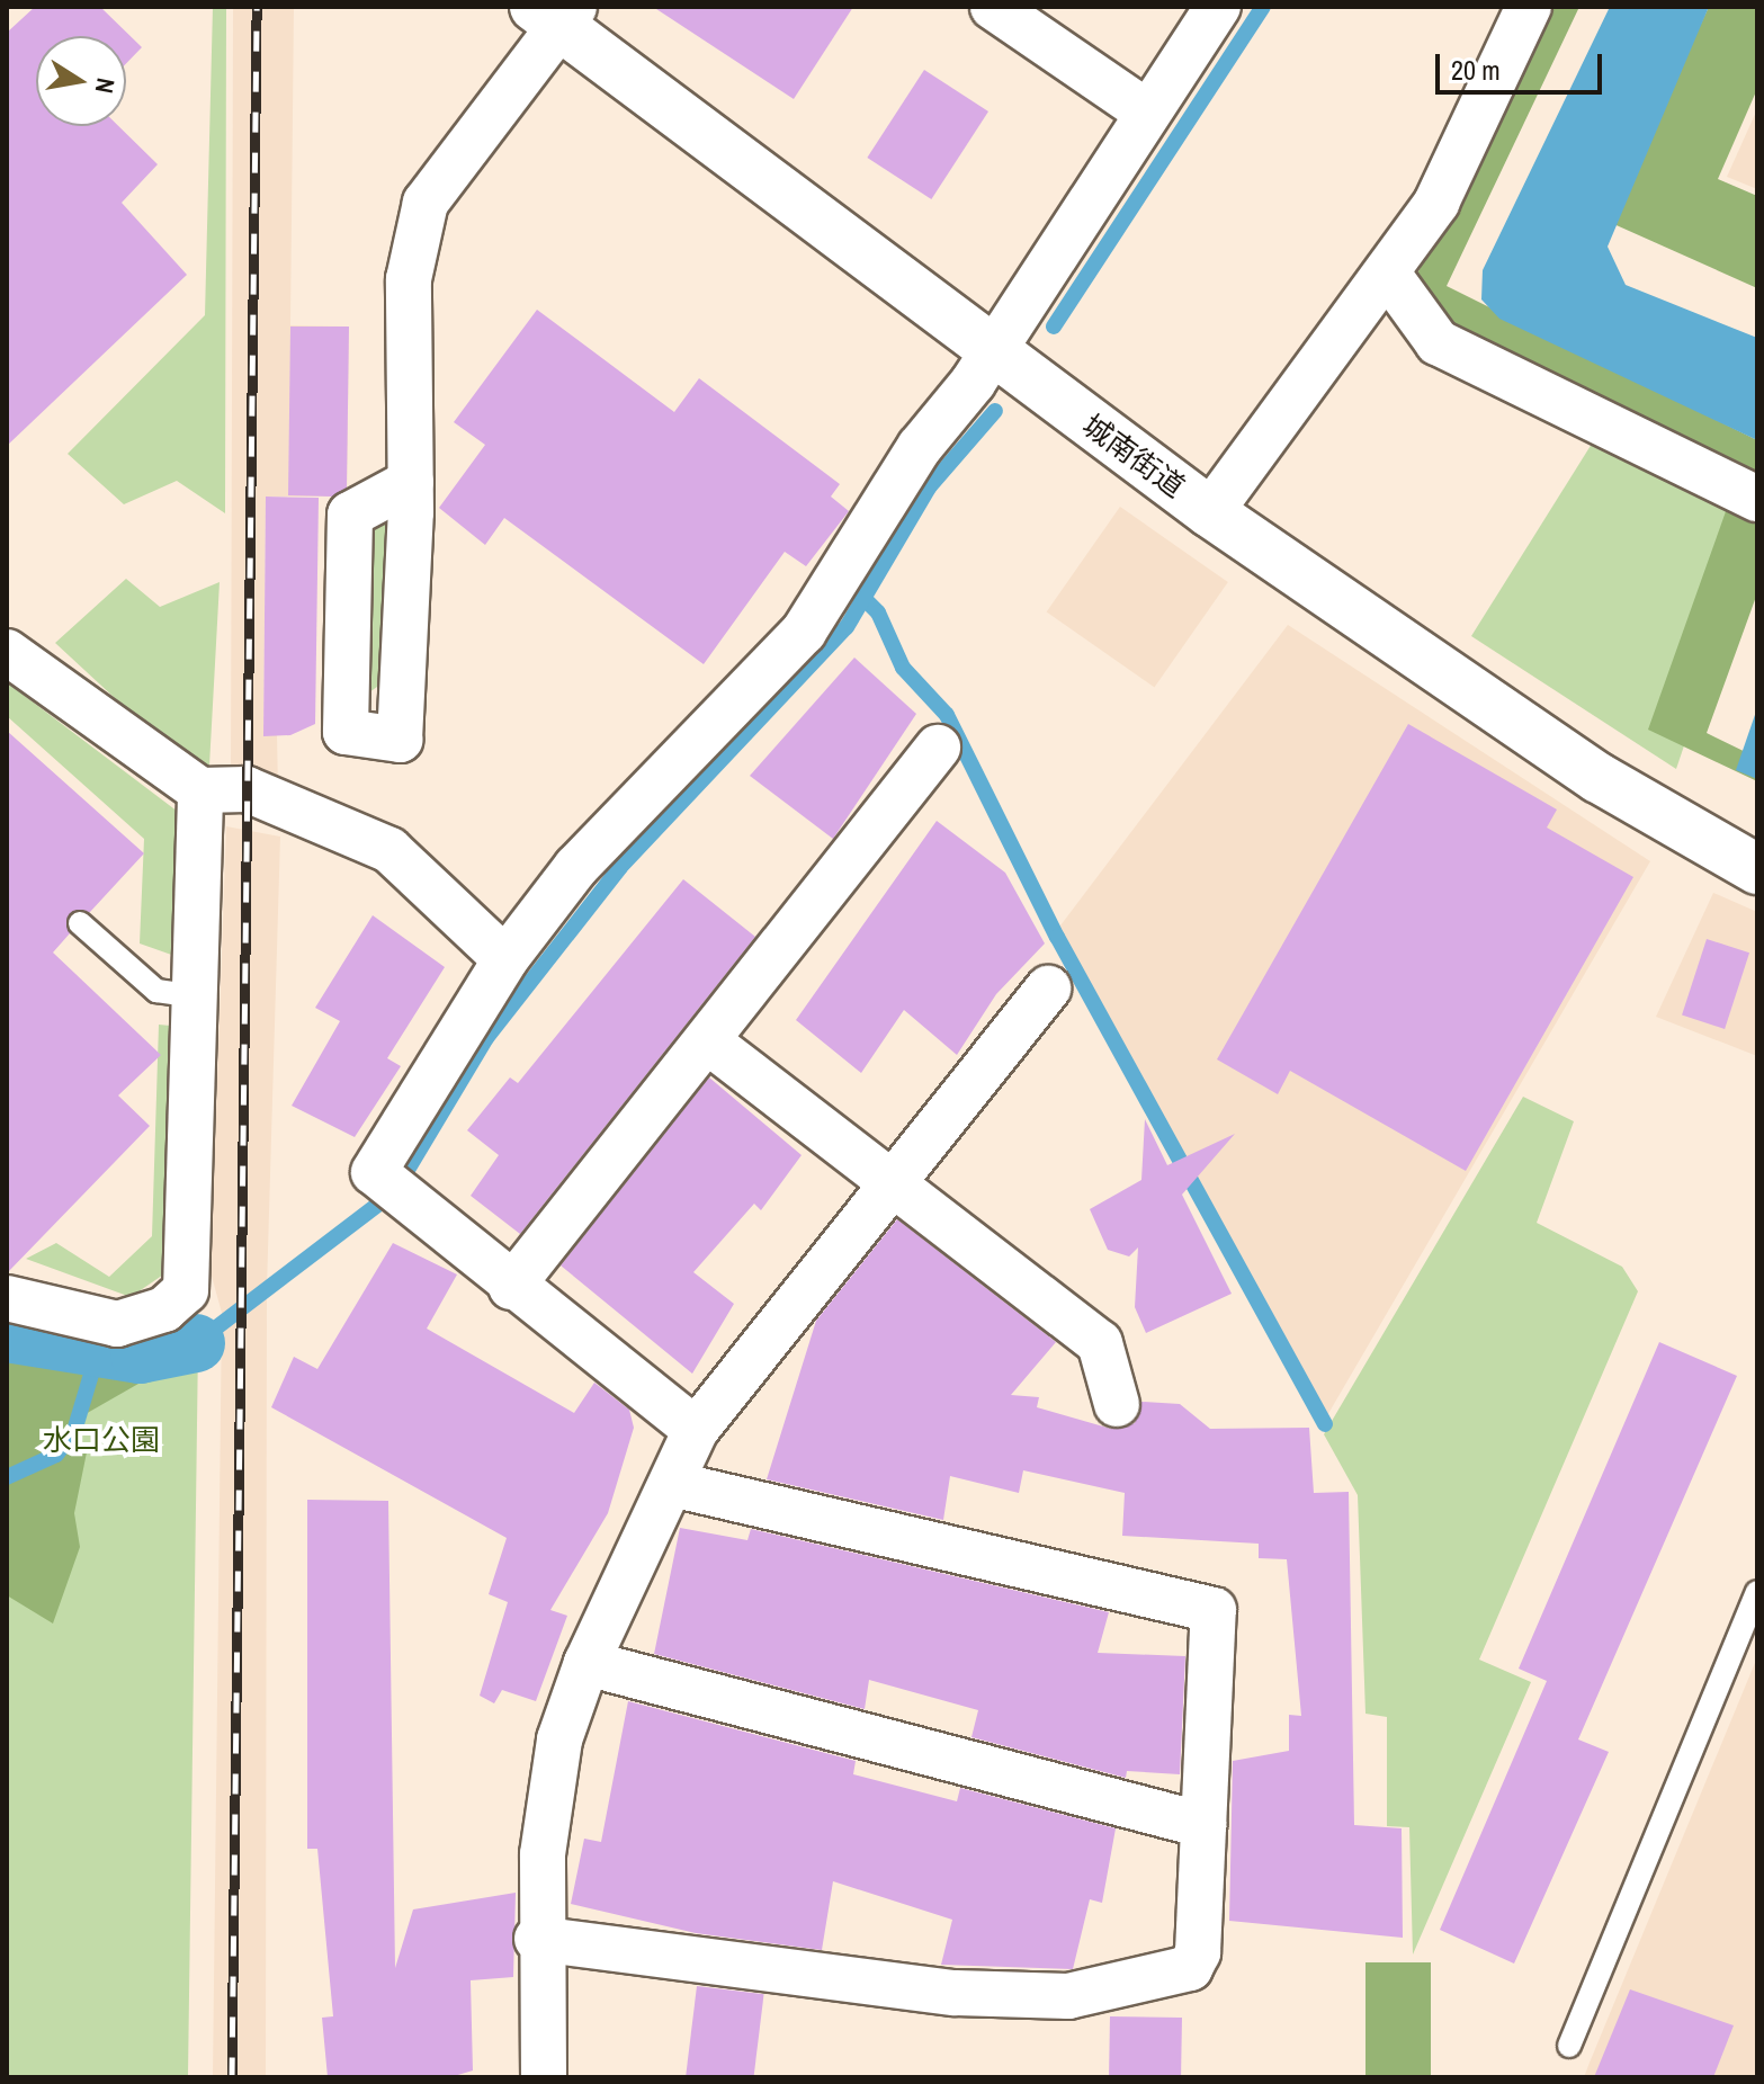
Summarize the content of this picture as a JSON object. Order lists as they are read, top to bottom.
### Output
{
  "streets": {
    "street": ["城南街道"]
  },
  "parks": ["水口公園"],
  "scale_bar": "20 m",
  "north": "right"
}
